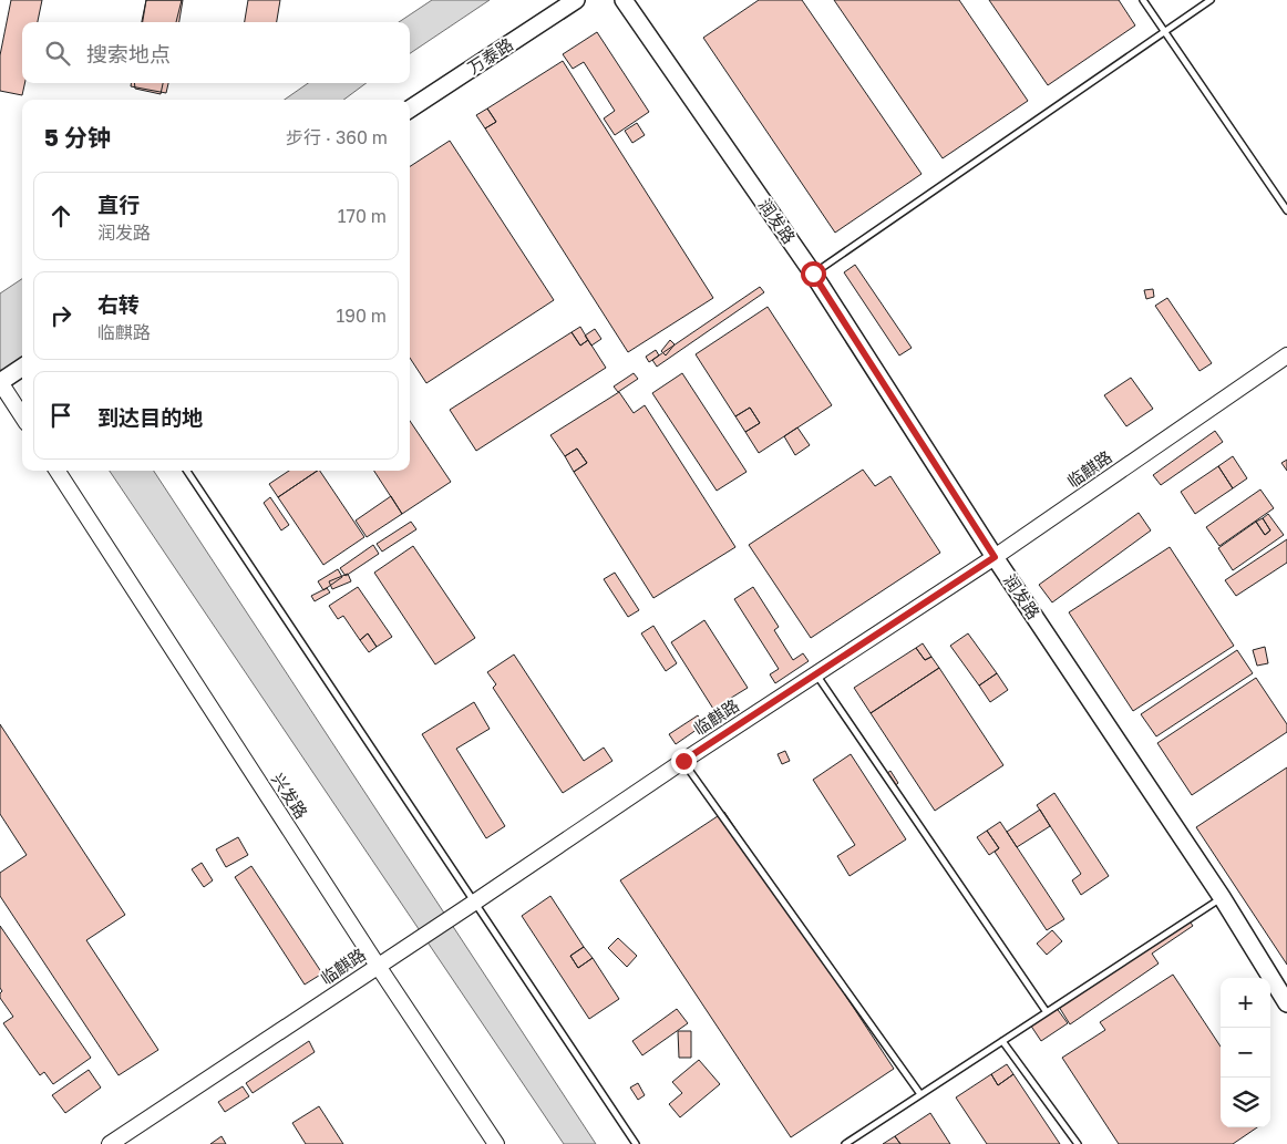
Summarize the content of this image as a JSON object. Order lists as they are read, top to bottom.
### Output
{
  "streets": {
    "main road": ["万泰路", "润发路"],
    "street": ["临麒路", "兴发路"]
  },
  "crossings": [
    ["润发路", "临麒路"],
    ["临麒路", "兴发路"]
  ],
  "page": {
    "search": "搜索地点",
    "heading": ["5 分钟", "步行 · 360 m"],
    "list": [
      ["直行", "润发路", "170 m"],
      ["右转", "临麒路", "190 m"],
      "到达目的地"
    ],
    "map_buttons": ["+", "−"]
  }
}
